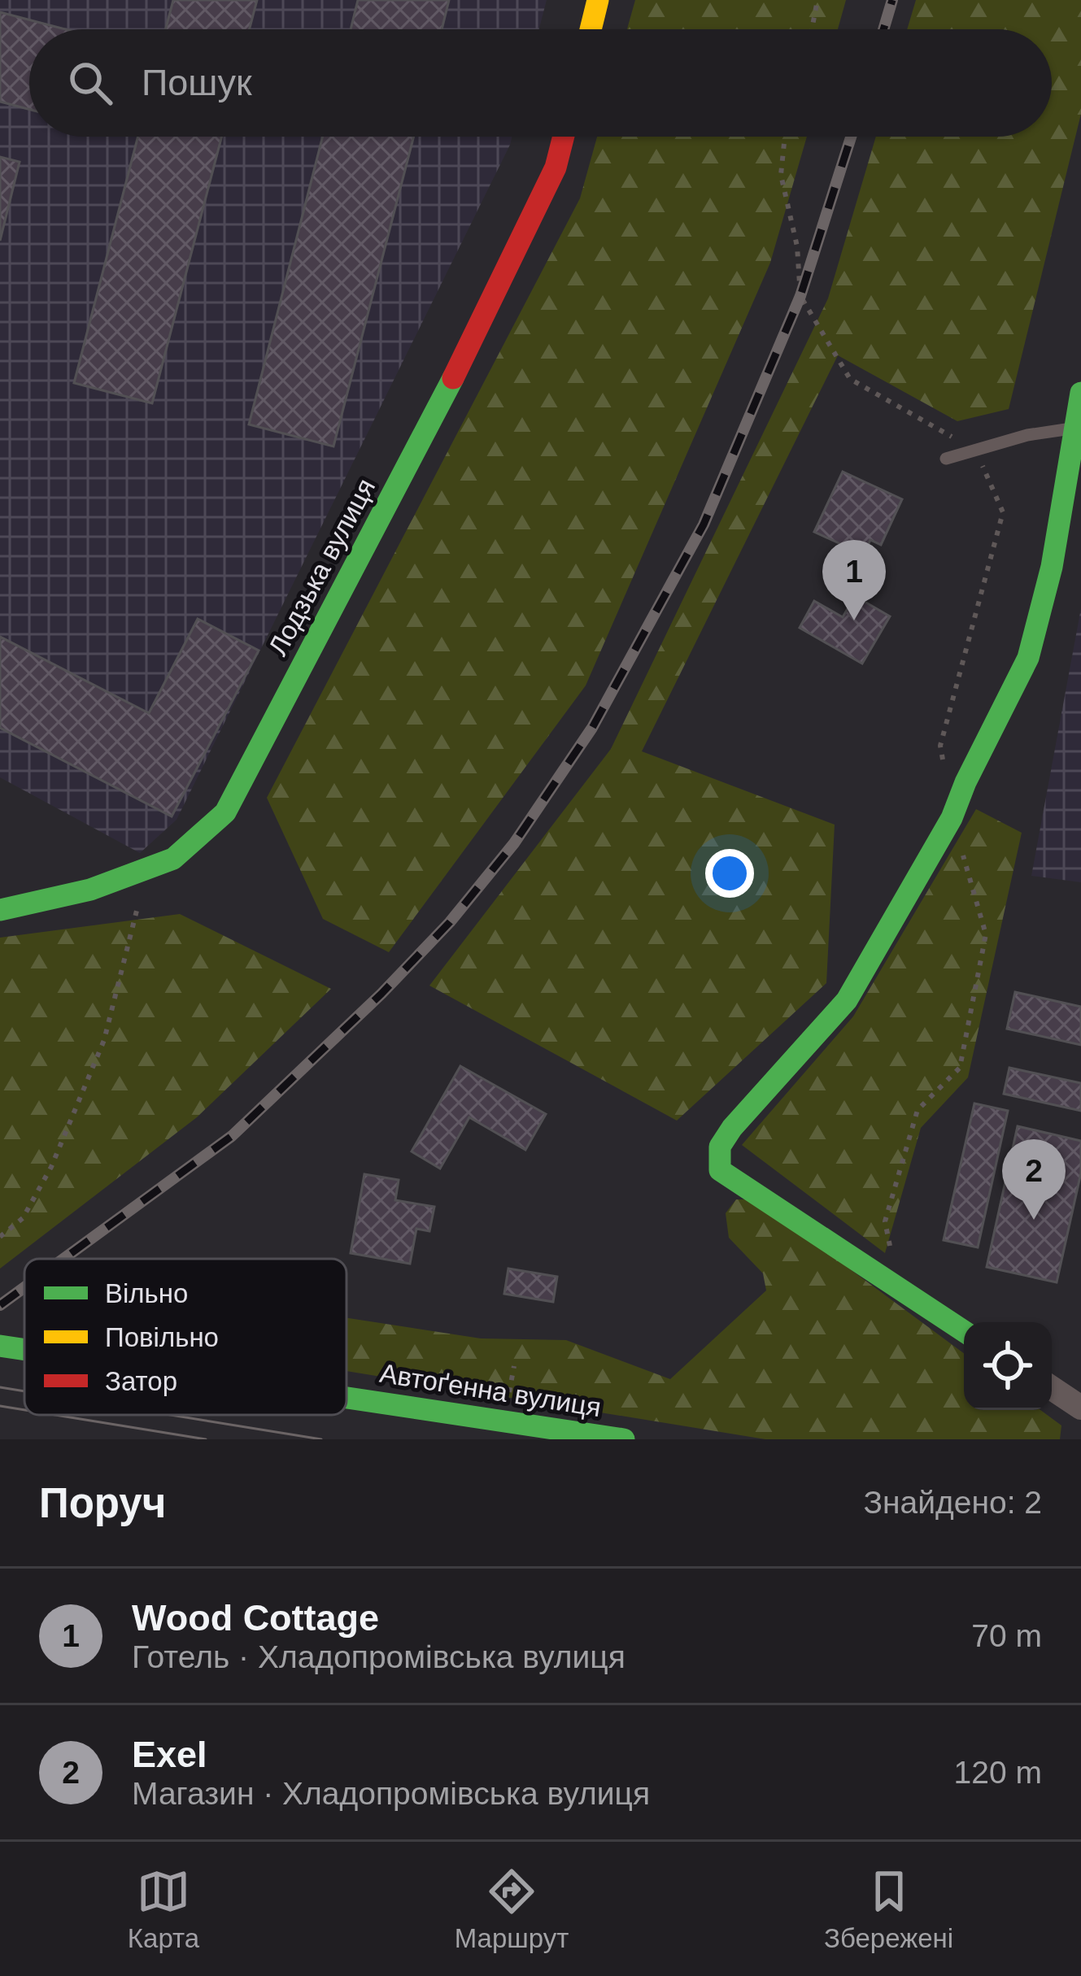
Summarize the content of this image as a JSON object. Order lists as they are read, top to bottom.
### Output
{
  "streets": {
    "street": ["Лодзька вулиця", "Автоґенна вулиця"]
  },
  "legend": ["Вільно", "Повільно", "Затор"],
  "page": {
    "search": "Пошук",
    "pins": ["1", "2"],
    "heading": ["Поруч", "Знайдено: 2"],
    "list": [
      {
        "mark": "1",
        "name": "Wood Cottage",
        "note": "Готель · Хладопромівська вулиця",
        "value": "70 m"
      },
      {
        "mark": "2",
        "name": "Exel",
        "note": "Магазин · Хладопромівська вулиця",
        "value": "120 m"
      }
    ],
    "nav": ["Карта", "Маршрут", "Збережені"]
  }
}
